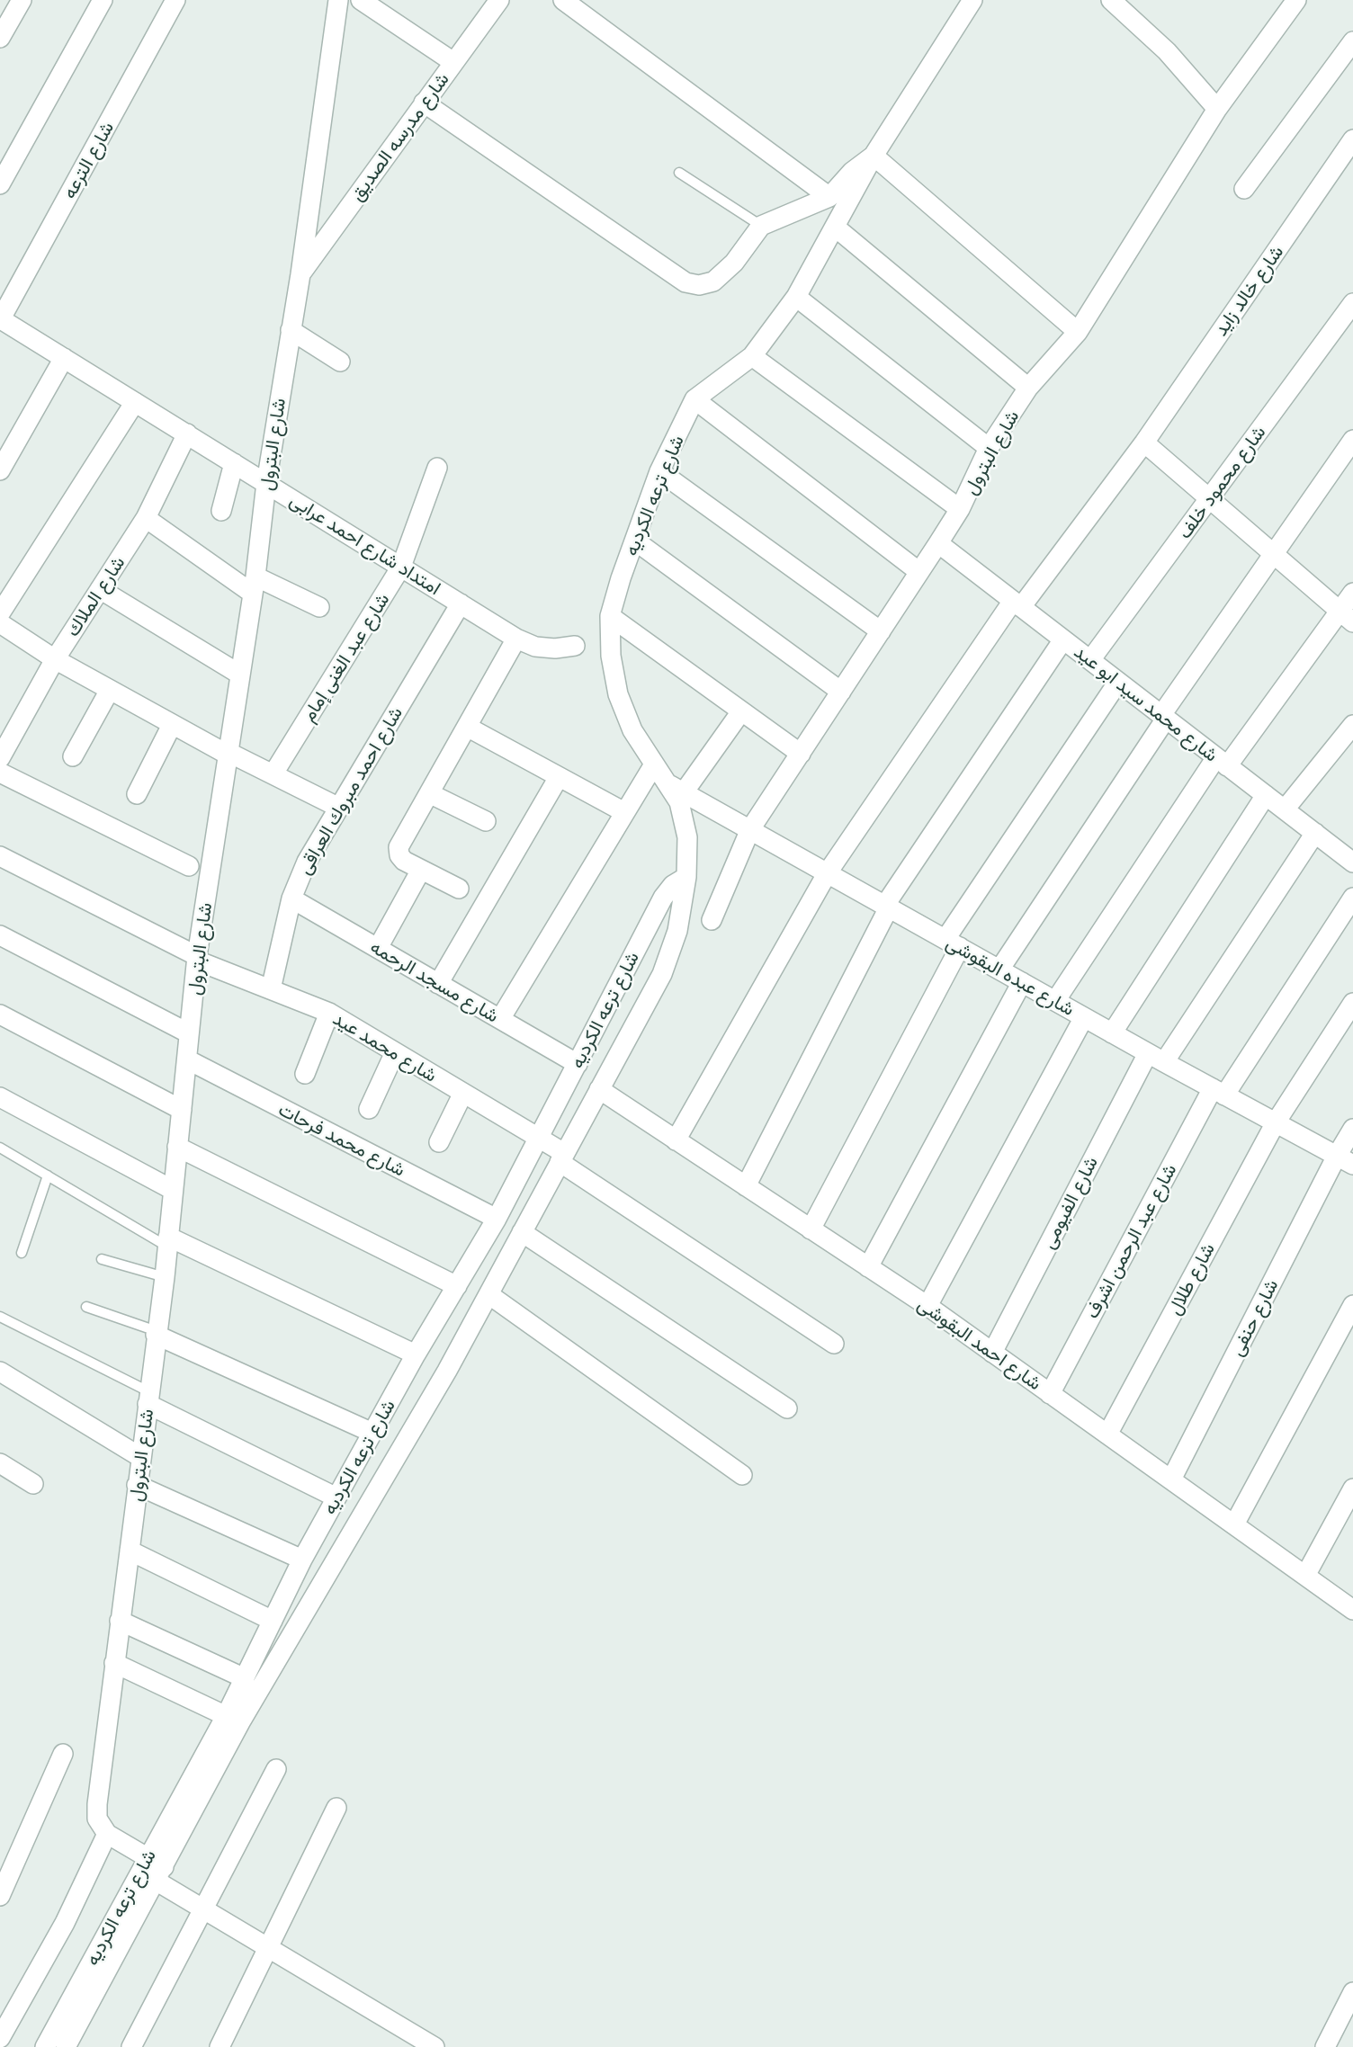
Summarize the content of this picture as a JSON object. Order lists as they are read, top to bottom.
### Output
{
  "streets": {
    "street": [
      "شارع مدرسه الصديق",
      "شارع الترعه",
      "شارع خالد زايد",
      "شارع البترول",
      "شارع محمود خلف",
      "شارع ترعه الكرديه",
      "امتداد شارع احمد عرابى",
      "شارع الملاك",
      "شارع عبد الغنى إمام",
      "شارع محمد سيد ابو عيد",
      "شارع احمد مبروك العراقى",
      "شارع عبده البقوشى",
      "شارع مسجد الرحمه",
      "شارع محمد عيد",
      "شارع محمد فرحات",
      "شارع الفيومى",
      "شارع عبد الرحمن اشرف",
      "شارع طلال",
      "شارع حنفى",
      "شارع احمد البقوشى"
    ]
  },
  "crossings": [
    ["شارع مدرسه الصديق", "شارع البترول"],
    ["شارع الترعه", "امتداد شارع احمد عرابى"],
    ["شارع خالد زايد", "شارع محمد سيد ابو عيد"],
    ["شارع خالد زايد", "شارع عبده البقوشى"],
    ["شارع خالد زايد", "شارع احمد البقوشى"],
    ["شارع البترول", "امتداد شارع احمد عرابى"],
    ["شارع البترول", "شارع محمد سيد ابو عيد"],
    ["شارع البترول", "شارع عبده البقوشى"],
    ["شارع البترول", "شارع محمد عيد"],
    ["شارع البترول", "شارع محمد فرحات"],
    ["شارع محمود خلف", "شارع محمد سيد ابو عيد"],
    ["شارع ترعه الكرديه", "شارع عبده البقوشى"],
    ["شارع ترعه الكرديه", "شارع مسجد الرحمه"],
    ["شارع ترعه الكرديه", "شارع محمد عيد"],
    ["شارع ترعه الكرديه", "شارع محمد فرحات"],
    ["شارع ترعه الكرديه", "شارع احمد البقوشى"],
    ["امتداد شارع احمد عرابى", "شارع الملاك"],
    ["امتداد شارع احمد عرابى", "شارع عبد الغنى إمام"],
    ["امتداد شارع احمد عرابى", "شارع احمد مبروك العراقى"],
    ["شارع محمد سيد ابو عيد", "شارع الفيومى"],
    ["شارع احمد مبروك العراقى", "شارع مسجد الرحمه"],
    ["شارع احمد مبروك العراقى", "شارع محمد عيد"],
    ["شارع عبده البقوشى", "شارع الفيومى"],
    ["شارع عبده البقوشى", "شارع عبد الرحمن اشرف"],
    ["شارع عبده البقوشى", "شارع طلال"],
    ["شارع عبده البقوشى", "شارع حنفى"],
    ["شارع الفيومى", "شارع احمد البقوشى"],
    ["شارع عبد الرحمن اشرف", "شارع احمد البقوشى"],
    ["شارع طلال", "شارع احمد البقوشى"],
    ["شارع حنفى", "شارع احمد البقوشى"]
  ]
}
